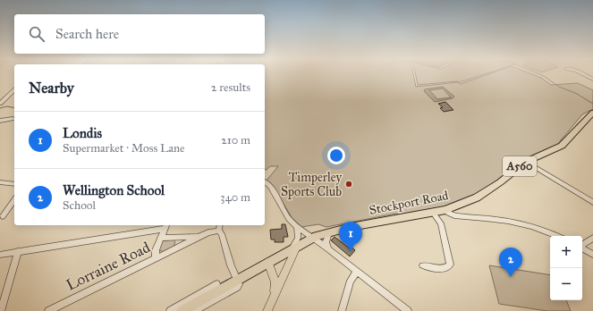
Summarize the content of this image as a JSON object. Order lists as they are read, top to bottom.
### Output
{
  "streets": {
    "highway": ["A560", "Stockport Road"],
    "street": ["Lorraine Road"]
  },
  "crossings": [
    ["A560", "Stockport Road"]
  ],
  "places": ["Timperley Sports Club"],
  "page": {
    "search": "Search here",
    "heading": ["Nearby", "2 results"],
    "list": [
      {
        "mark": "1",
        "name": "Londis",
        "note": "Supermarket · Moss Lane",
        "value": "210 m"
      },
      {
        "mark": "2",
        "name": "Wellington School",
        "note": "School",
        "value": "340 m"
      }
    ],
    "pins": ["1", "2"],
    "map_buttons": ["+", "−"]
  }
}
